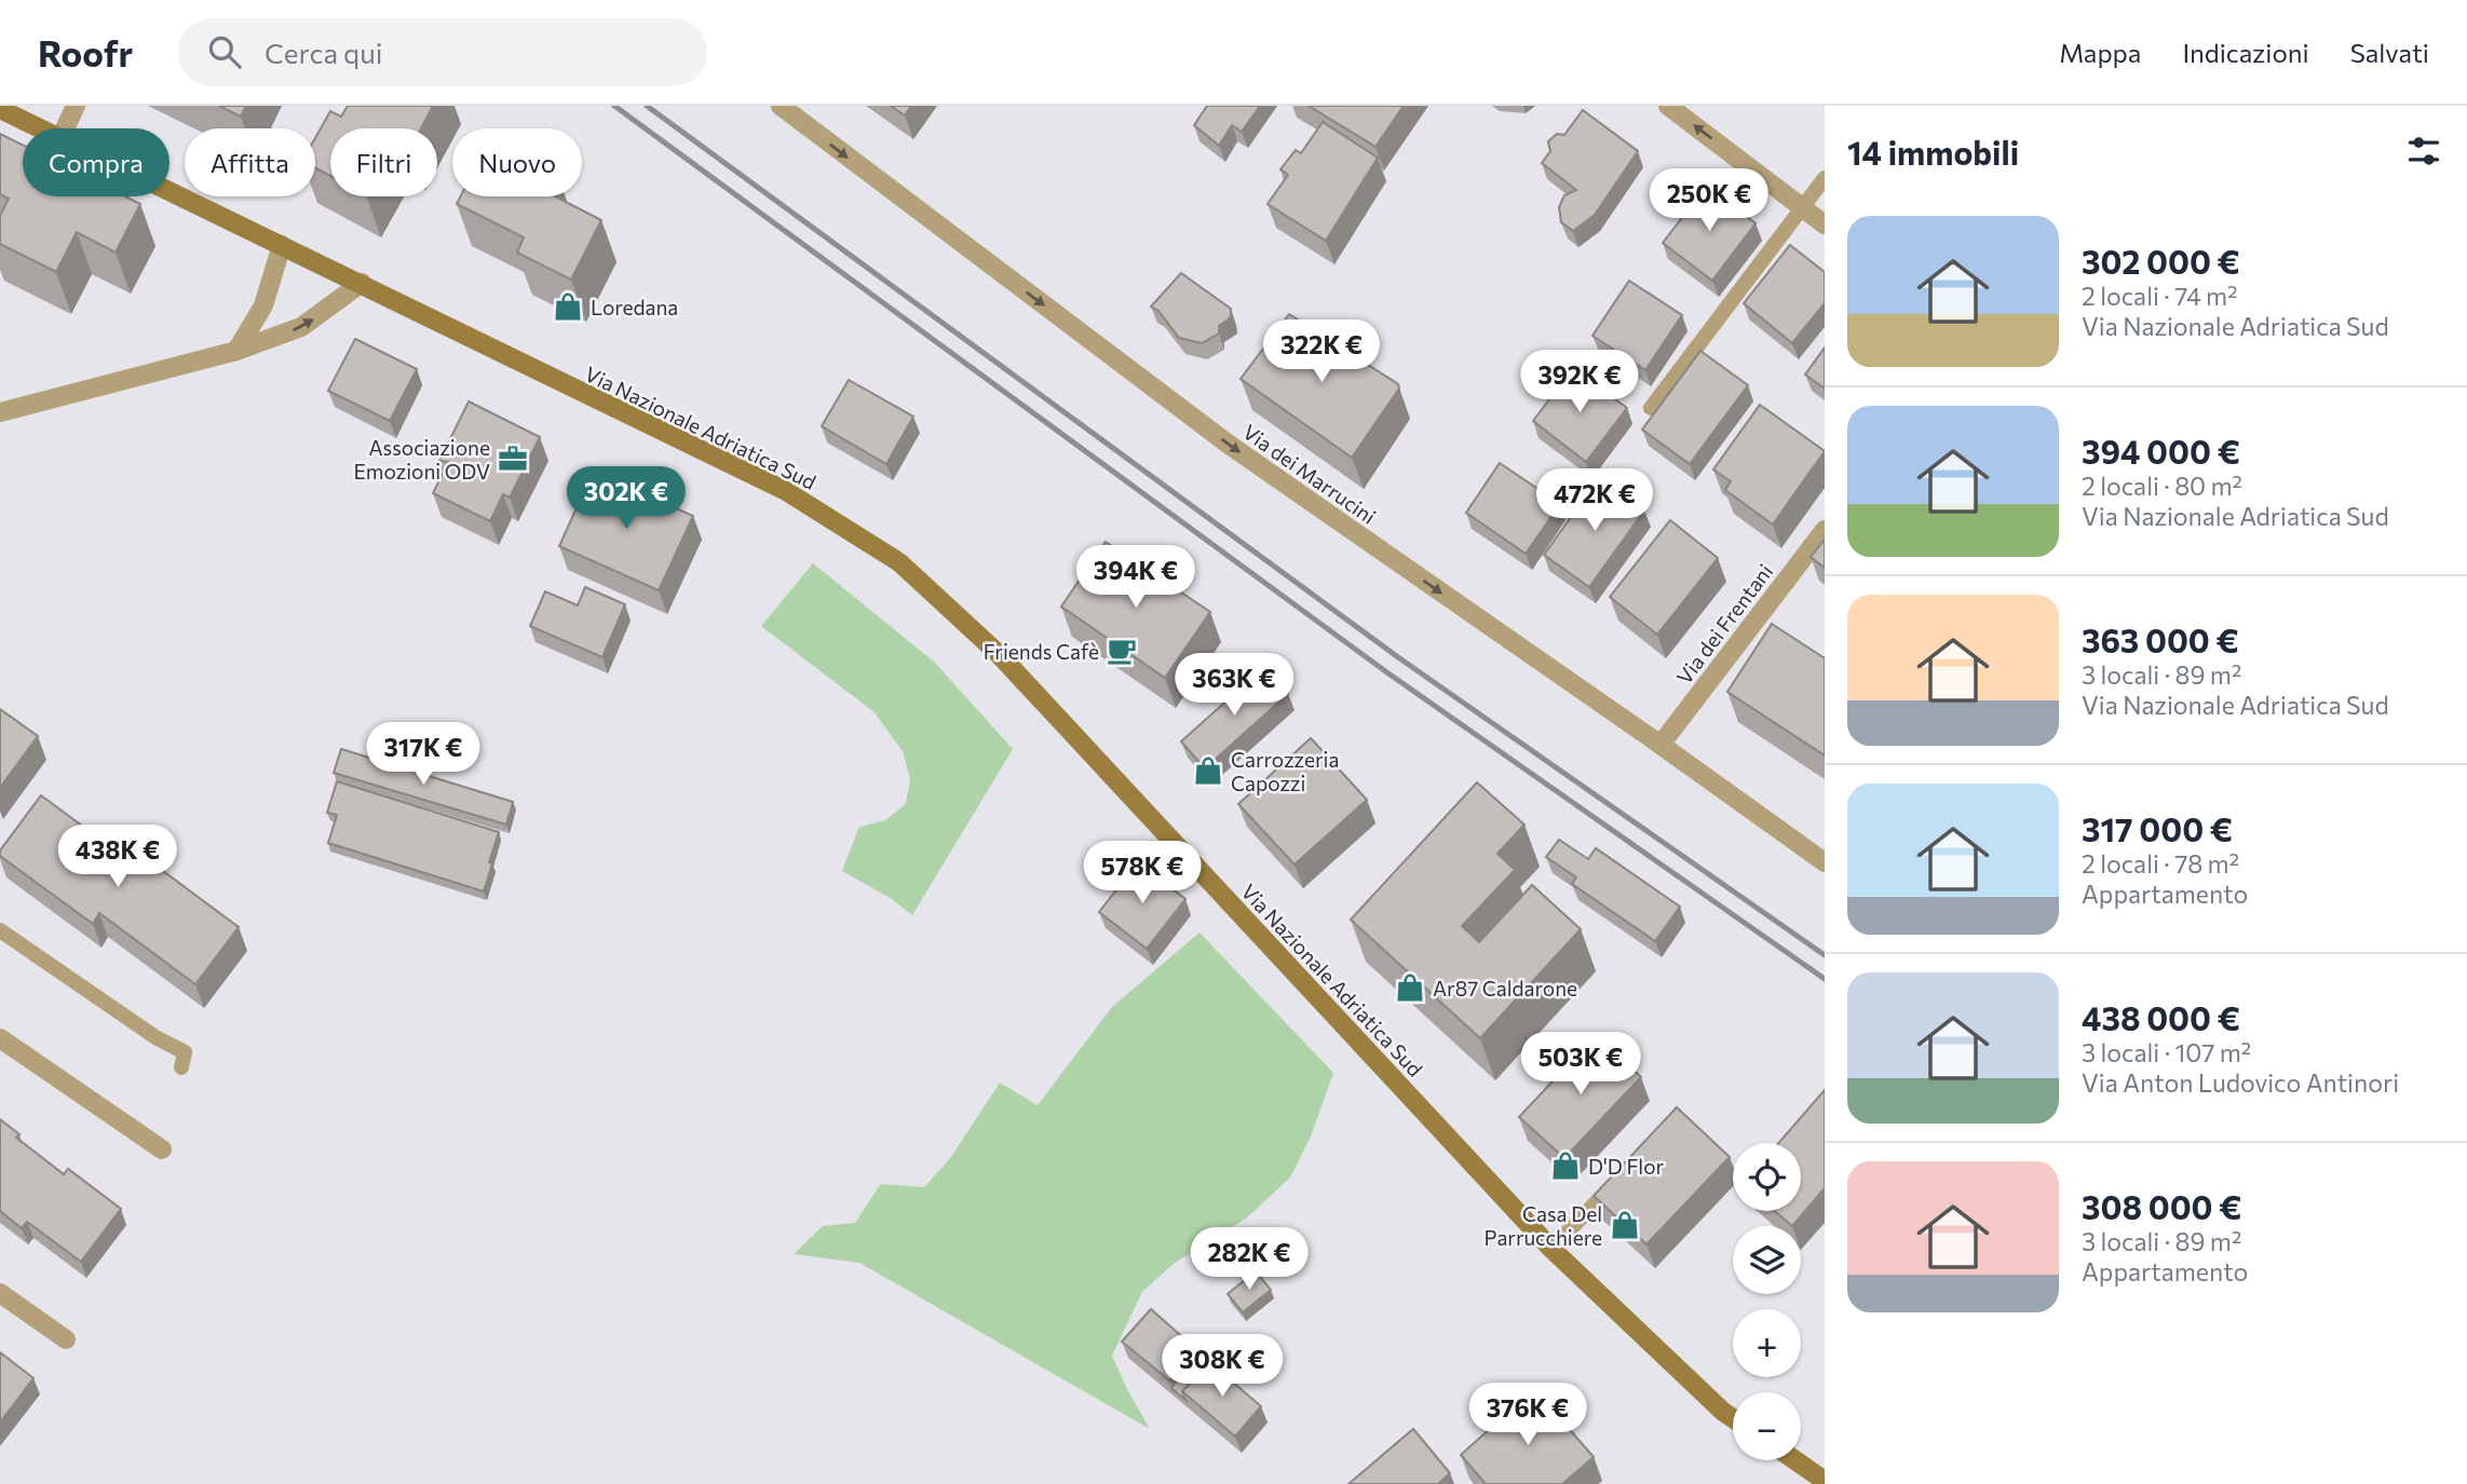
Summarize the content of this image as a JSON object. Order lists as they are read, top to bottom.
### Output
{
  "streets": {
    "main road": ["Via Nazionale Adriatica Sud"],
    "street": ["Via dei Marrucini", "Via dei Frentani"]
  },
  "crossings": [
    ["Via dei Marrucini", "Via dei Frentani"]
  ],
  "one_way": ["Via dei Marrucini"],
  "places": {
    "shop": [
      "Loredana",
      "Carrozzeria Capozzi",
      "Ar87 Caldarone",
      "D'D Flor",
      "Casa Del Parrucchiere"
    ],
    "office": ["Associazione Emozioni ODV"],
    "cafe": ["Friends Cafè"]
  },
  "page": {
    "header": "Roofr",
    "search": "Cerca qui",
    "nav": ["Mappa", "Indicazioni", "Salvati"],
    "heading": "14 immobili",
    "chip": [
      "Compra",
      "Affitta",
      "Filtri",
      "Nuovo"
    ],
    "price": [
      "250K €",
      "322K €",
      "392K €",
      "302K €",
      "472K €",
      "394K €",
      "363K €",
      "317K €",
      "438K €",
      "578K €",
      "503K €",
      "282K €",
      "308K €",
      "376K €"
    ],
    "list": [
      {
        "name": "302 000 €",
        "note": "2 locali · 74 m² · Via Nazionale Adriatica Sud"
      },
      {
        "name": "394 000 €",
        "note": "2 locali · 80 m² · Via Nazionale Adriatica Sud"
      },
      {
        "name": "363 000 €",
        "note": "3 locali · 89 m² · Via Nazionale Adriatica Sud"
      },
      {
        "name": "317 000 €",
        "note": "2 locali · 78 m² · Appartamento"
      },
      {
        "name": "438 000 €",
        "note": "3 locali · 107 m² · Via Anton Ludovico Antinori"
      },
      {
        "name": "308 000 €",
        "note": "3 locali · 89 m² · Appartamento"
      }
    ],
    "map_buttons": ["+", "−"]
  }
}
